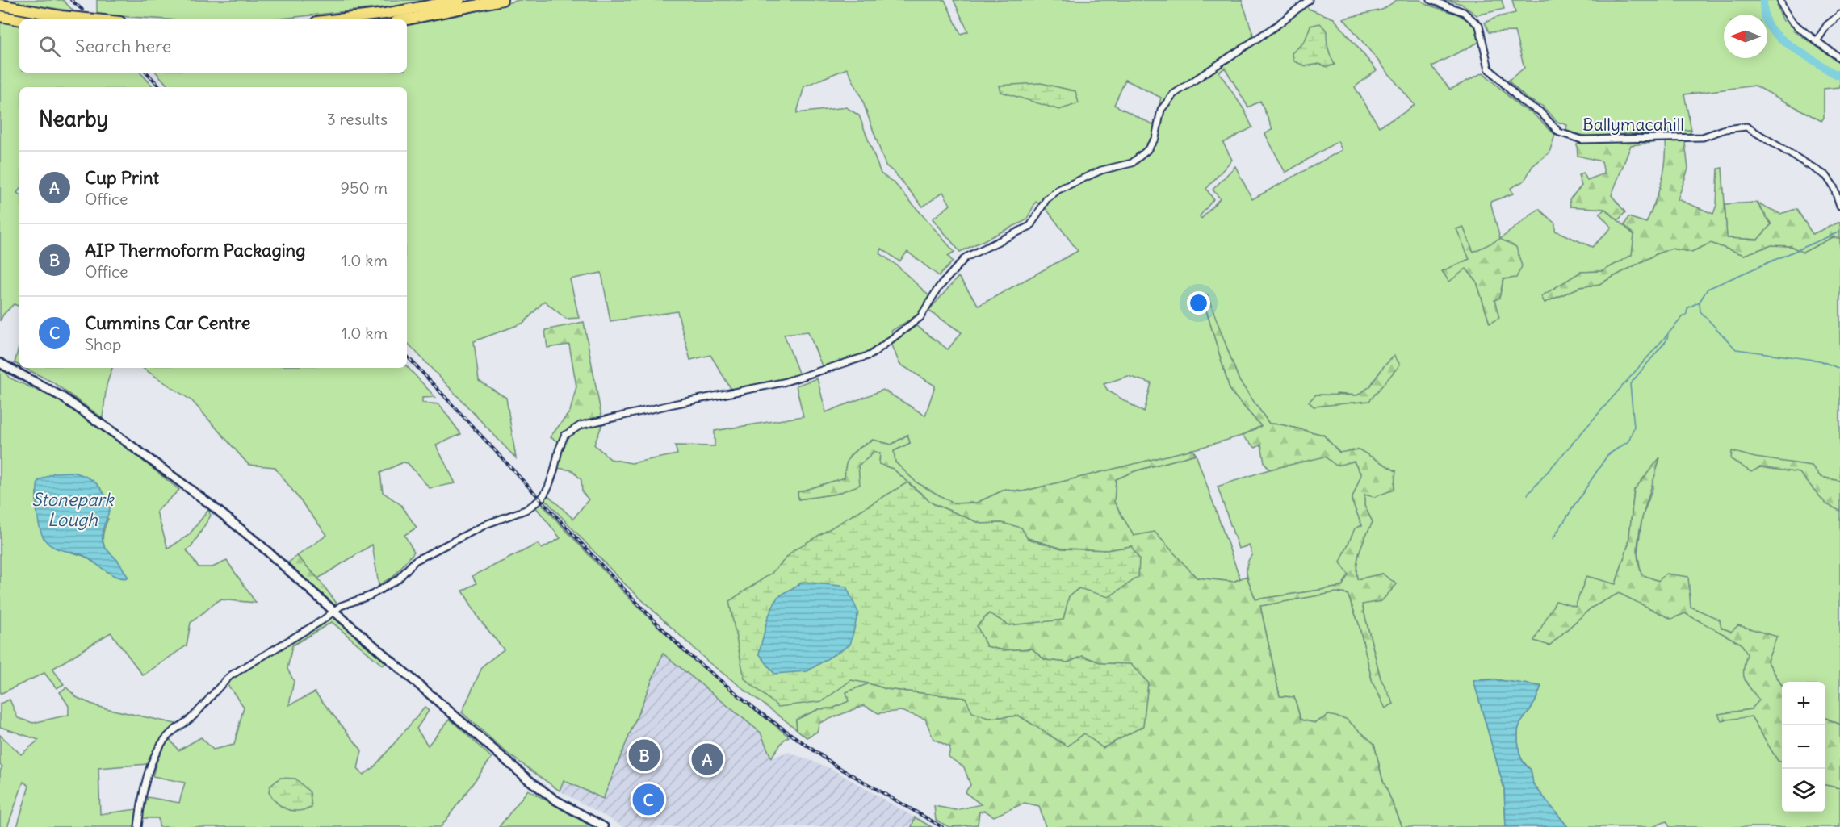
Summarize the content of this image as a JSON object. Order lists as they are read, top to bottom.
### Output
{
  "streets": {
    "street": ["Ballymacahill"]
  },
  "water": ["Stonepark Lough"],
  "north": "left",
  "page": {
    "search": "Search here",
    "heading": ["Nearby", "3 results"],
    "list": [
      {
        "mark": "A",
        "name": "Cup Print",
        "note": "Office",
        "value": "950 m"
      },
      {
        "mark": "B",
        "name": "AIP Thermoform Packaging",
        "note": "Office",
        "value": "1.0 km"
      },
      {
        "mark": "C",
        "name": "Cummins Car Centre",
        "note": "Shop",
        "value": "1.0 km"
      }
    ],
    "map_buttons": ["+", "−"],
    "pins": ["B", "A", "C"]
  }
}
